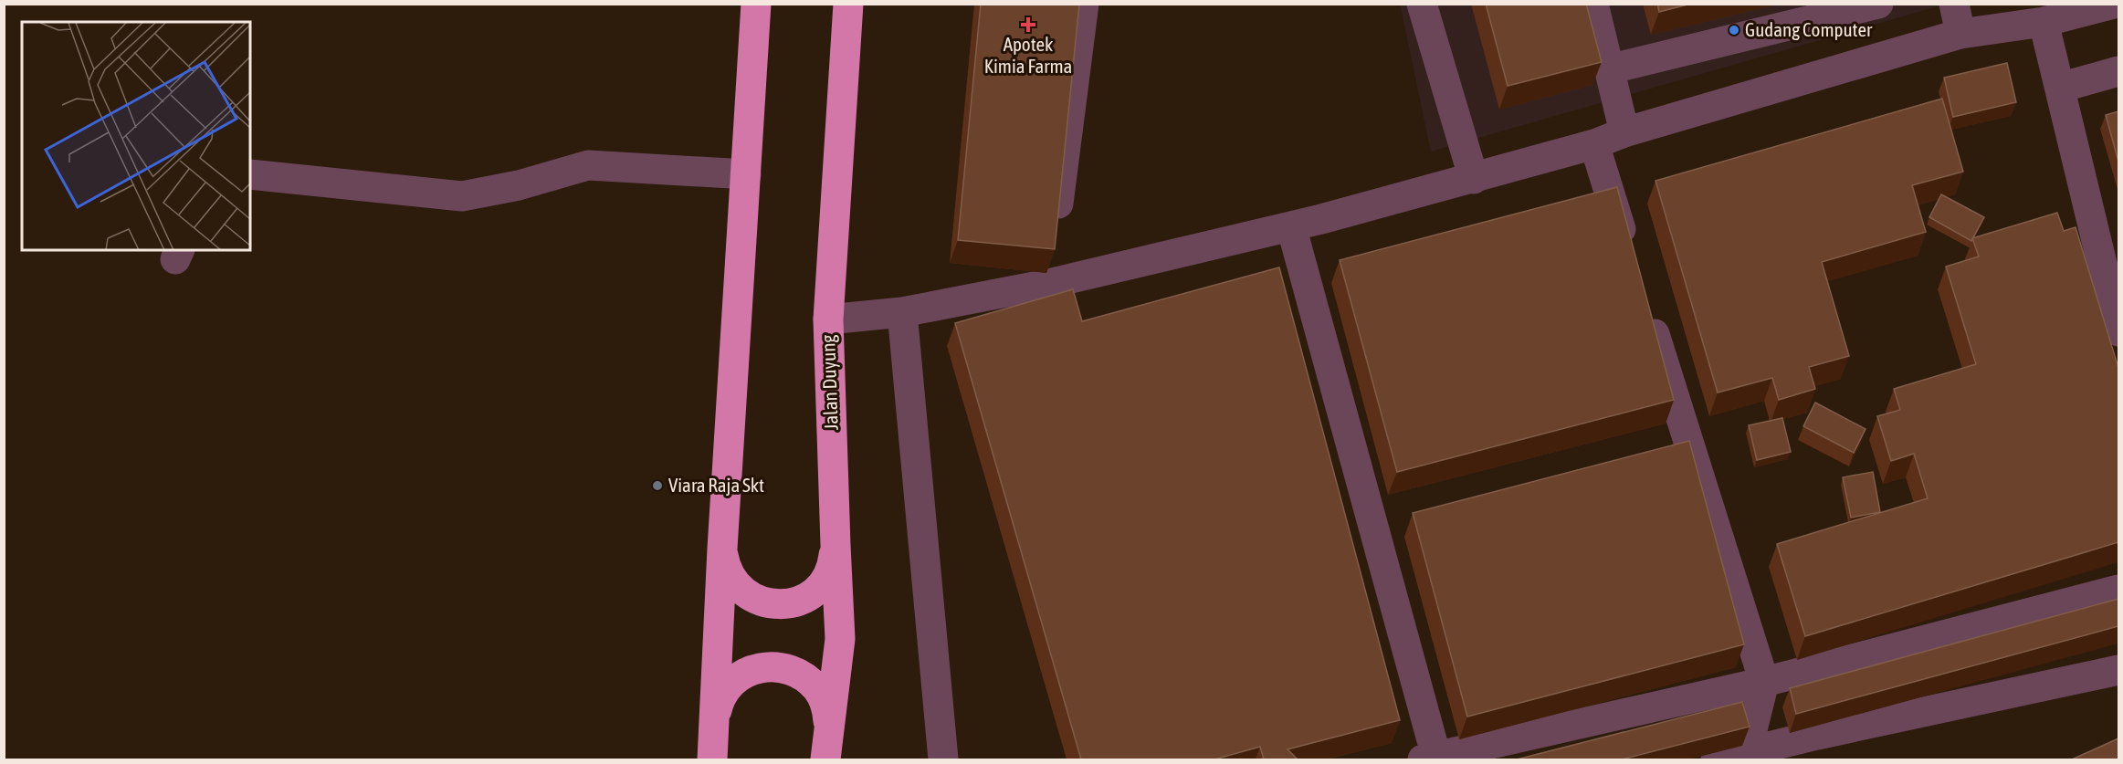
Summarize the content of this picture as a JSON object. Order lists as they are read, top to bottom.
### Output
{
  "streets": {
    "highway": ["Jalan Duyung"]
  },
  "places": {
    "health": ["Apotek Kimia Farma"],
    "other": ["Gudang Computer", "Viara Raja Skt"]
  }
}
